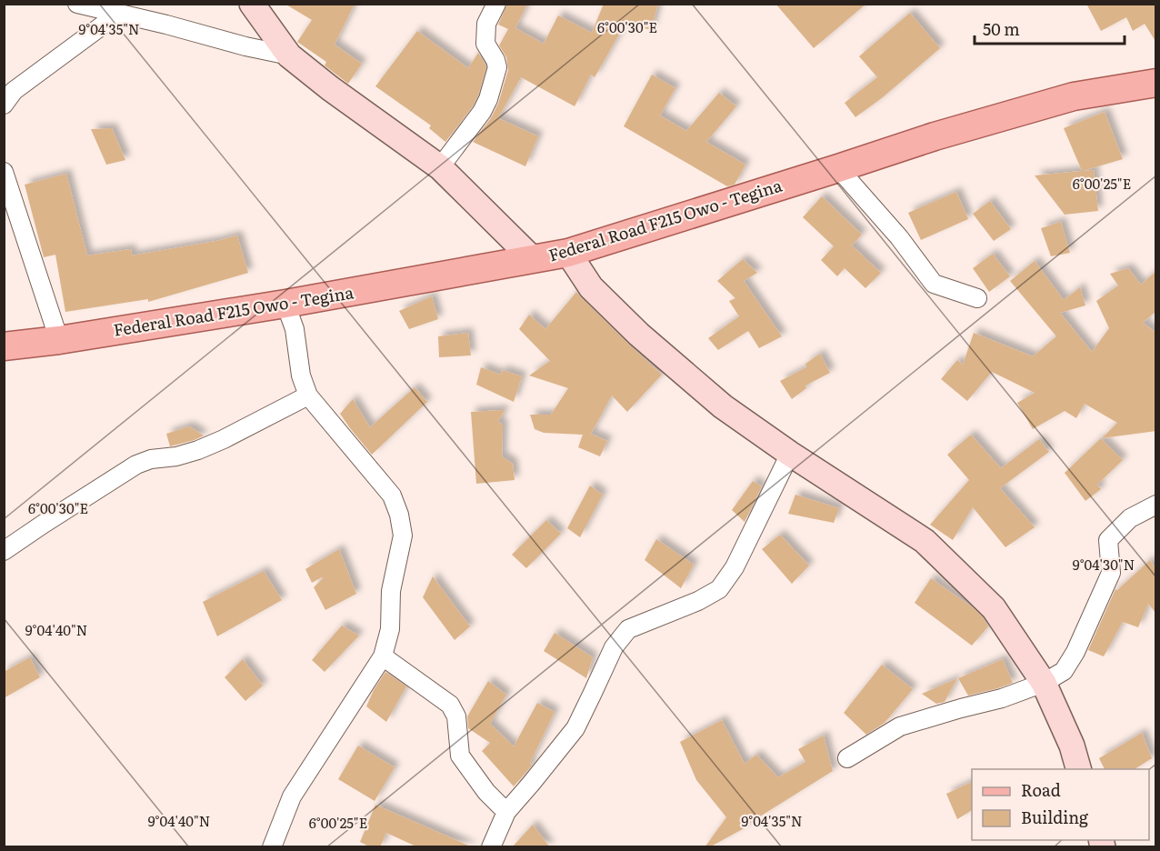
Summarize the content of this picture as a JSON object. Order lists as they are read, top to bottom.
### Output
{
  "streets": {
    "main road": ["Federal Road F215 Owo - Tegina"]
  },
  "legend": ["Road", "Building"],
  "scale_bar": "50 m",
  "coordinates": [
    "6°00'30\"E",
    "9°04'35\"N",
    "6°00'25\"E",
    "9°04'30\"N",
    "9°04'40\"N"
  ]
}
